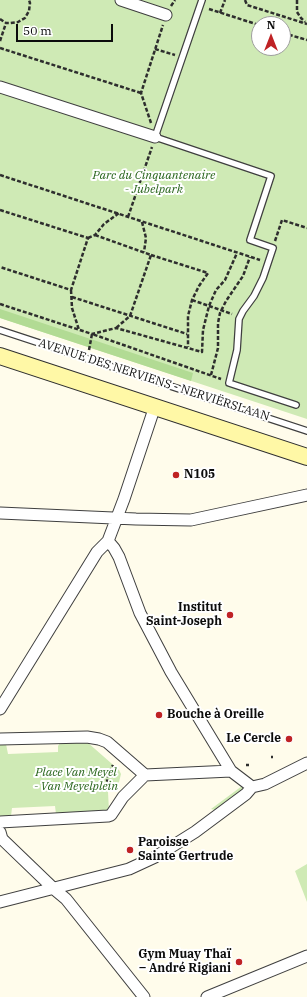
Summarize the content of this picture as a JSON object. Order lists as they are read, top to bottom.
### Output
{
  "streets": {
    "street": ["AVENUE DES NERVIENS - NERVIËRSLAAN"]
  },
  "parks": ["Parc du Cinquantenaire - Jubelpark", "Place Van Meyel - Van Meyelplein"],
  "places": [
    "N105",
    "Institut Saint-Joseph",
    "Bouche à Oreille",
    "Le Cercle",
    "Paroisse Sainte Gertrude",
    "Gym Muay Thaï – André Rigiani"
  ],
  "scale_bar": "50 m",
  "north": "top"
}
